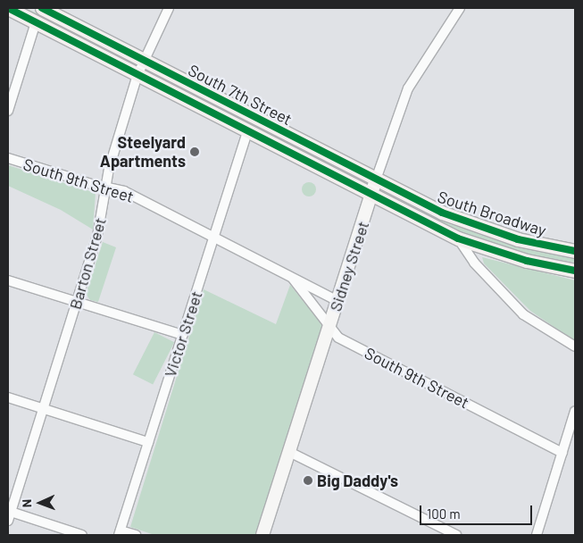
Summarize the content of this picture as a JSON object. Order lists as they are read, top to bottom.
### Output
{
  "streets": {
    "main road": ["South 7th Street", "South Broadway"],
    "street": [
      "South 9th Street",
      "Barton Street",
      "Sidney Street",
      "Victor Street"
    ]
  },
  "crossings": [
    ["South 7th Street", "South Broadway"],
    ["South 7th Street", "Barton Street"],
    ["South 7th Street", "Sidney Street"],
    ["South 7th Street", "Victor Street"],
    ["South 9th Street", "Barton Street"],
    ["South 9th Street", "Sidney Street"],
    ["South 9th Street", "Victor Street"]
  ],
  "places": ["Steelyard Apartments", "Big Daddy's"],
  "scale_bar": "100 m",
  "north": "left"
}
